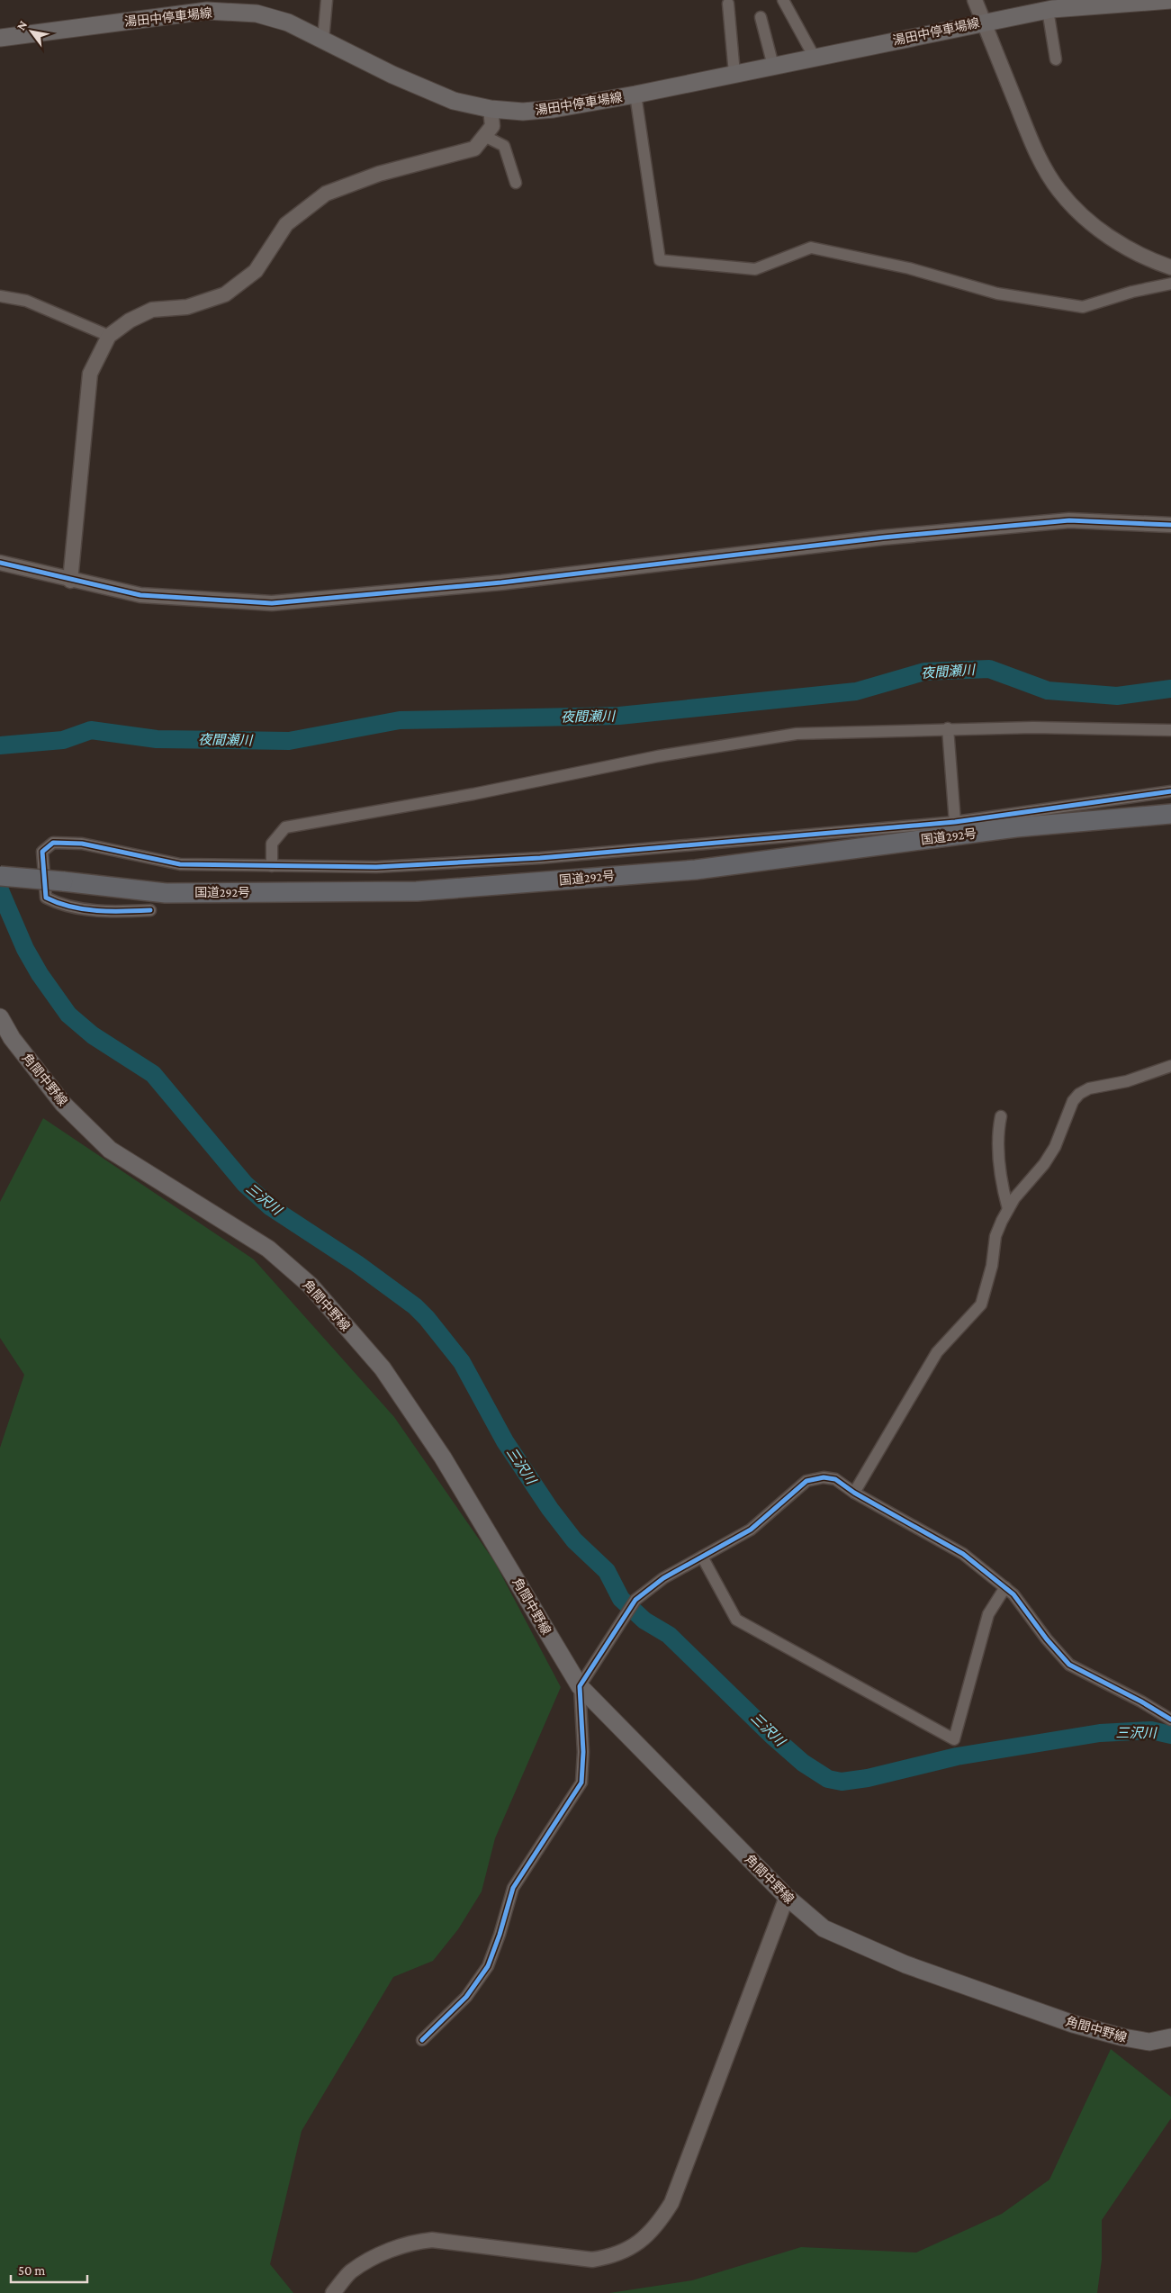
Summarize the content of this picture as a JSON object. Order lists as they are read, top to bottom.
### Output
{
  "streets": {
    "highway": ["国道292号"],
    "main road": ["湯田中停車場線", "角間中野線"]
  },
  "water": ["夜間瀬川", "三沢川"],
  "scale_bar": "50 m",
  "north": "top left"
}
